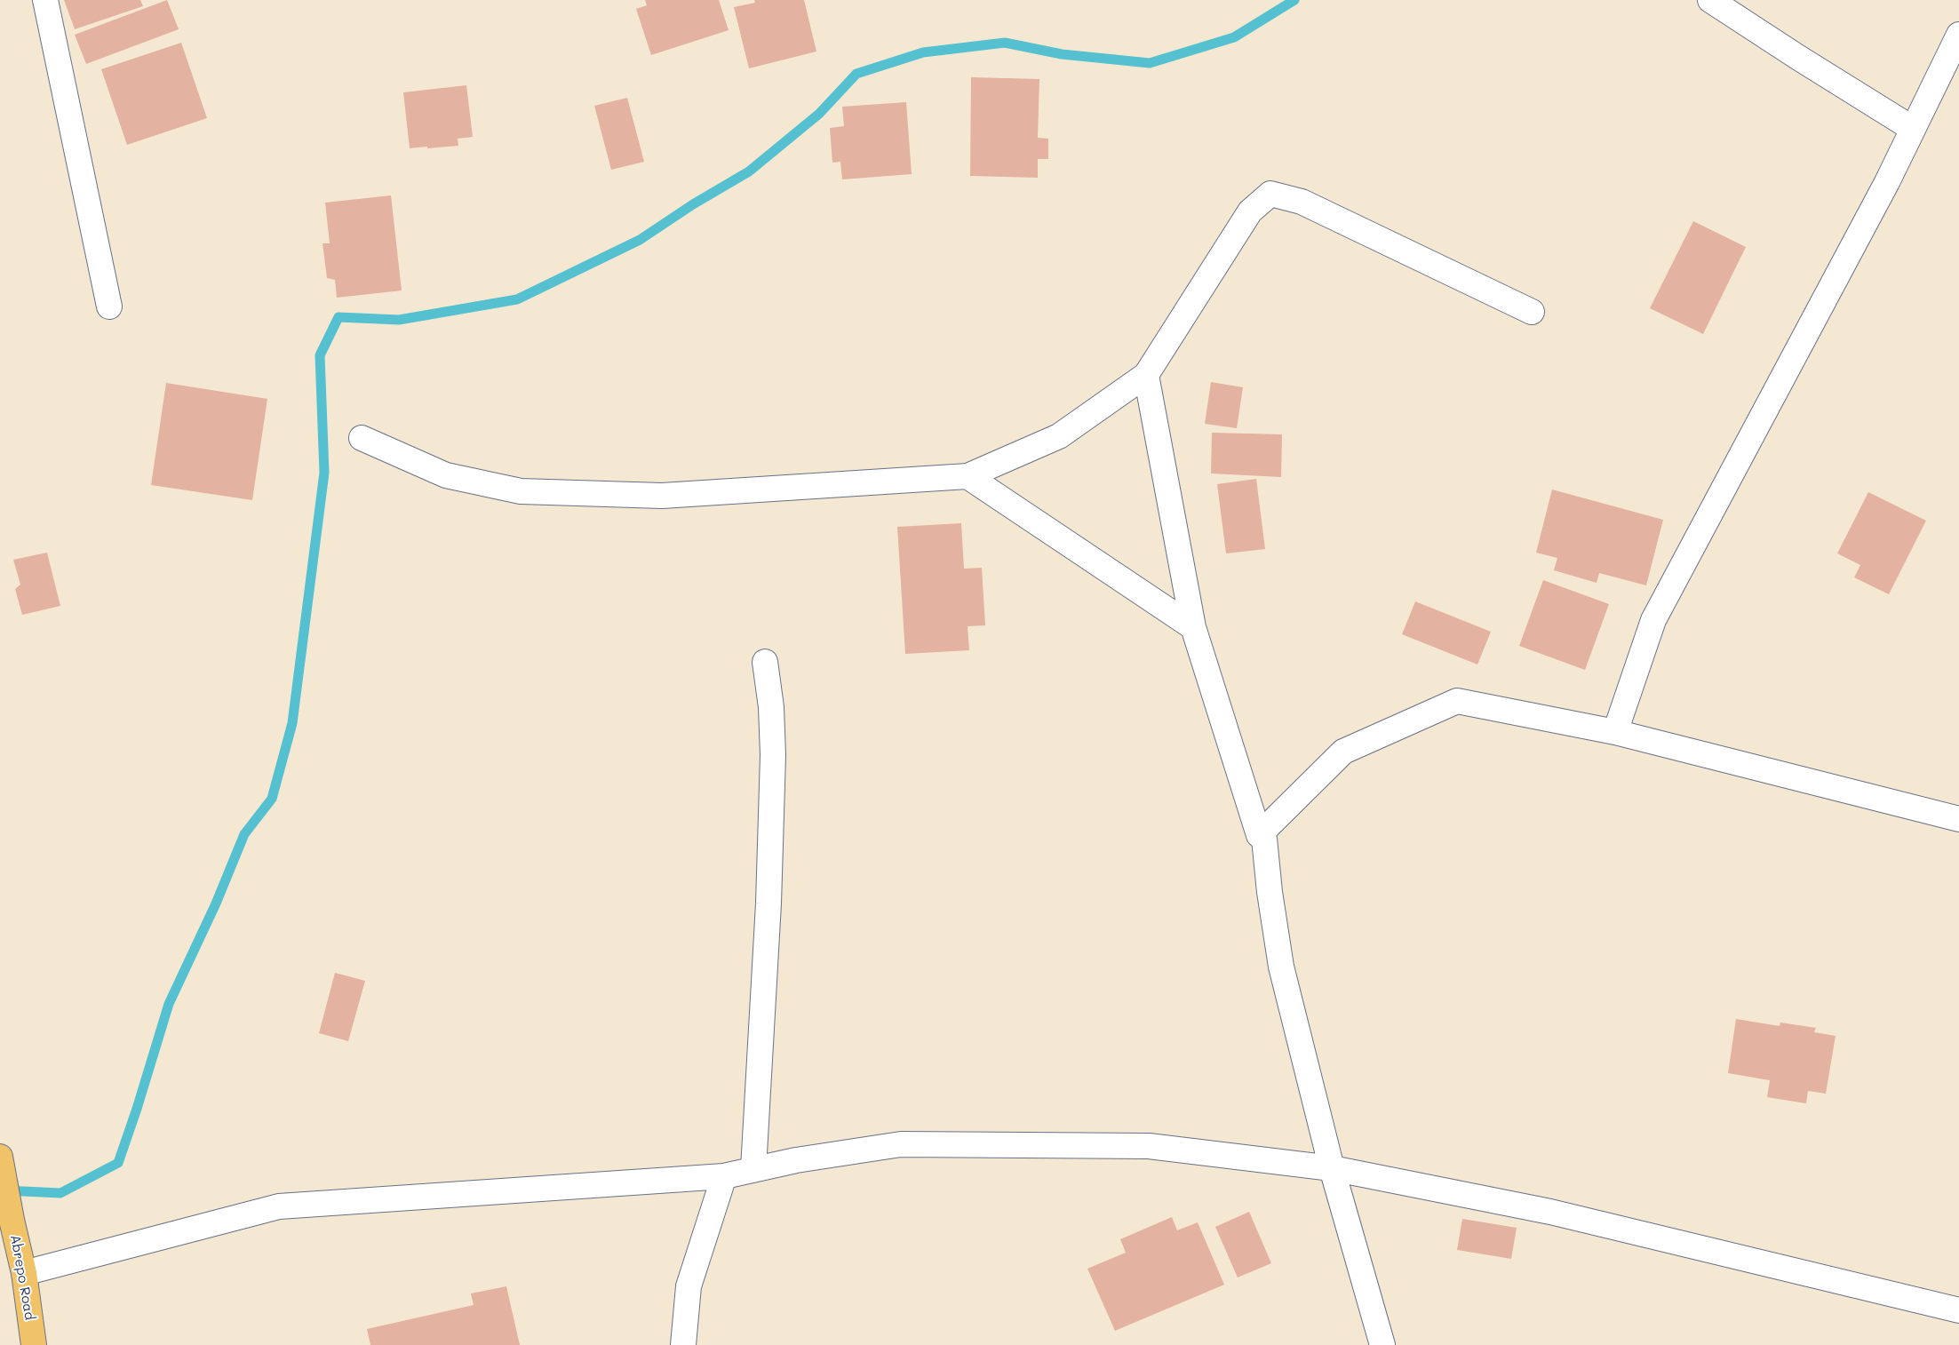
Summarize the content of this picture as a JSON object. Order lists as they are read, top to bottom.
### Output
{
  "streets": {
    "main road": ["Abrepo Road"]
  }
}
